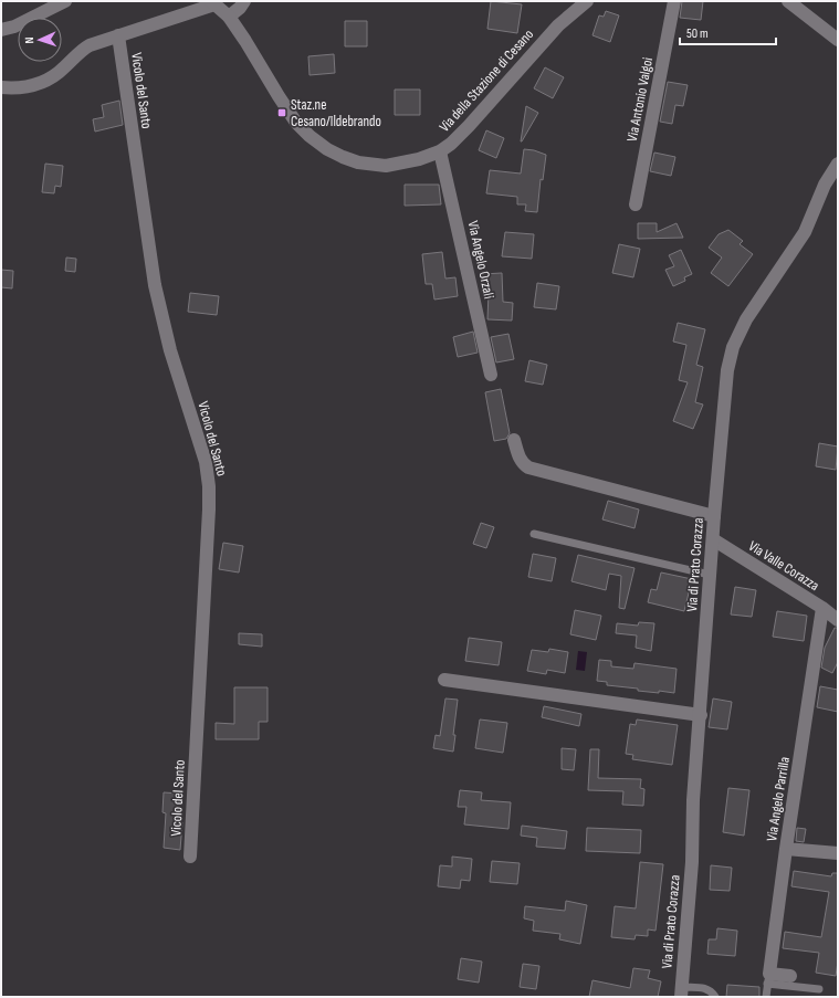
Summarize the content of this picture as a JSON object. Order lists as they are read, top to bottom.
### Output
{
  "streets": {
    "street": [
      "Via della Stazione di Cesano",
      "Vicolo del Santo",
      "Via Antonio Valgoi",
      "Via Angelo Orzali",
      "Via di Prato Corazza",
      "Via Valle Corazza",
      "Via Angelo Parrilla"
    ]
  },
  "crossings": [
    ["Via della Stazione di Cesano", "Via Angelo Orzali"],
    ["Via di Prato Corazza", "Via Valle Corazza"],
    ["Via Valle Corazza", "Via Angelo Parrilla"]
  ],
  "places": {
    "transit": ["Staz.ne Cesano/Ildebrando"]
  },
  "scale_bar": "50 m",
  "north": "left"
}
